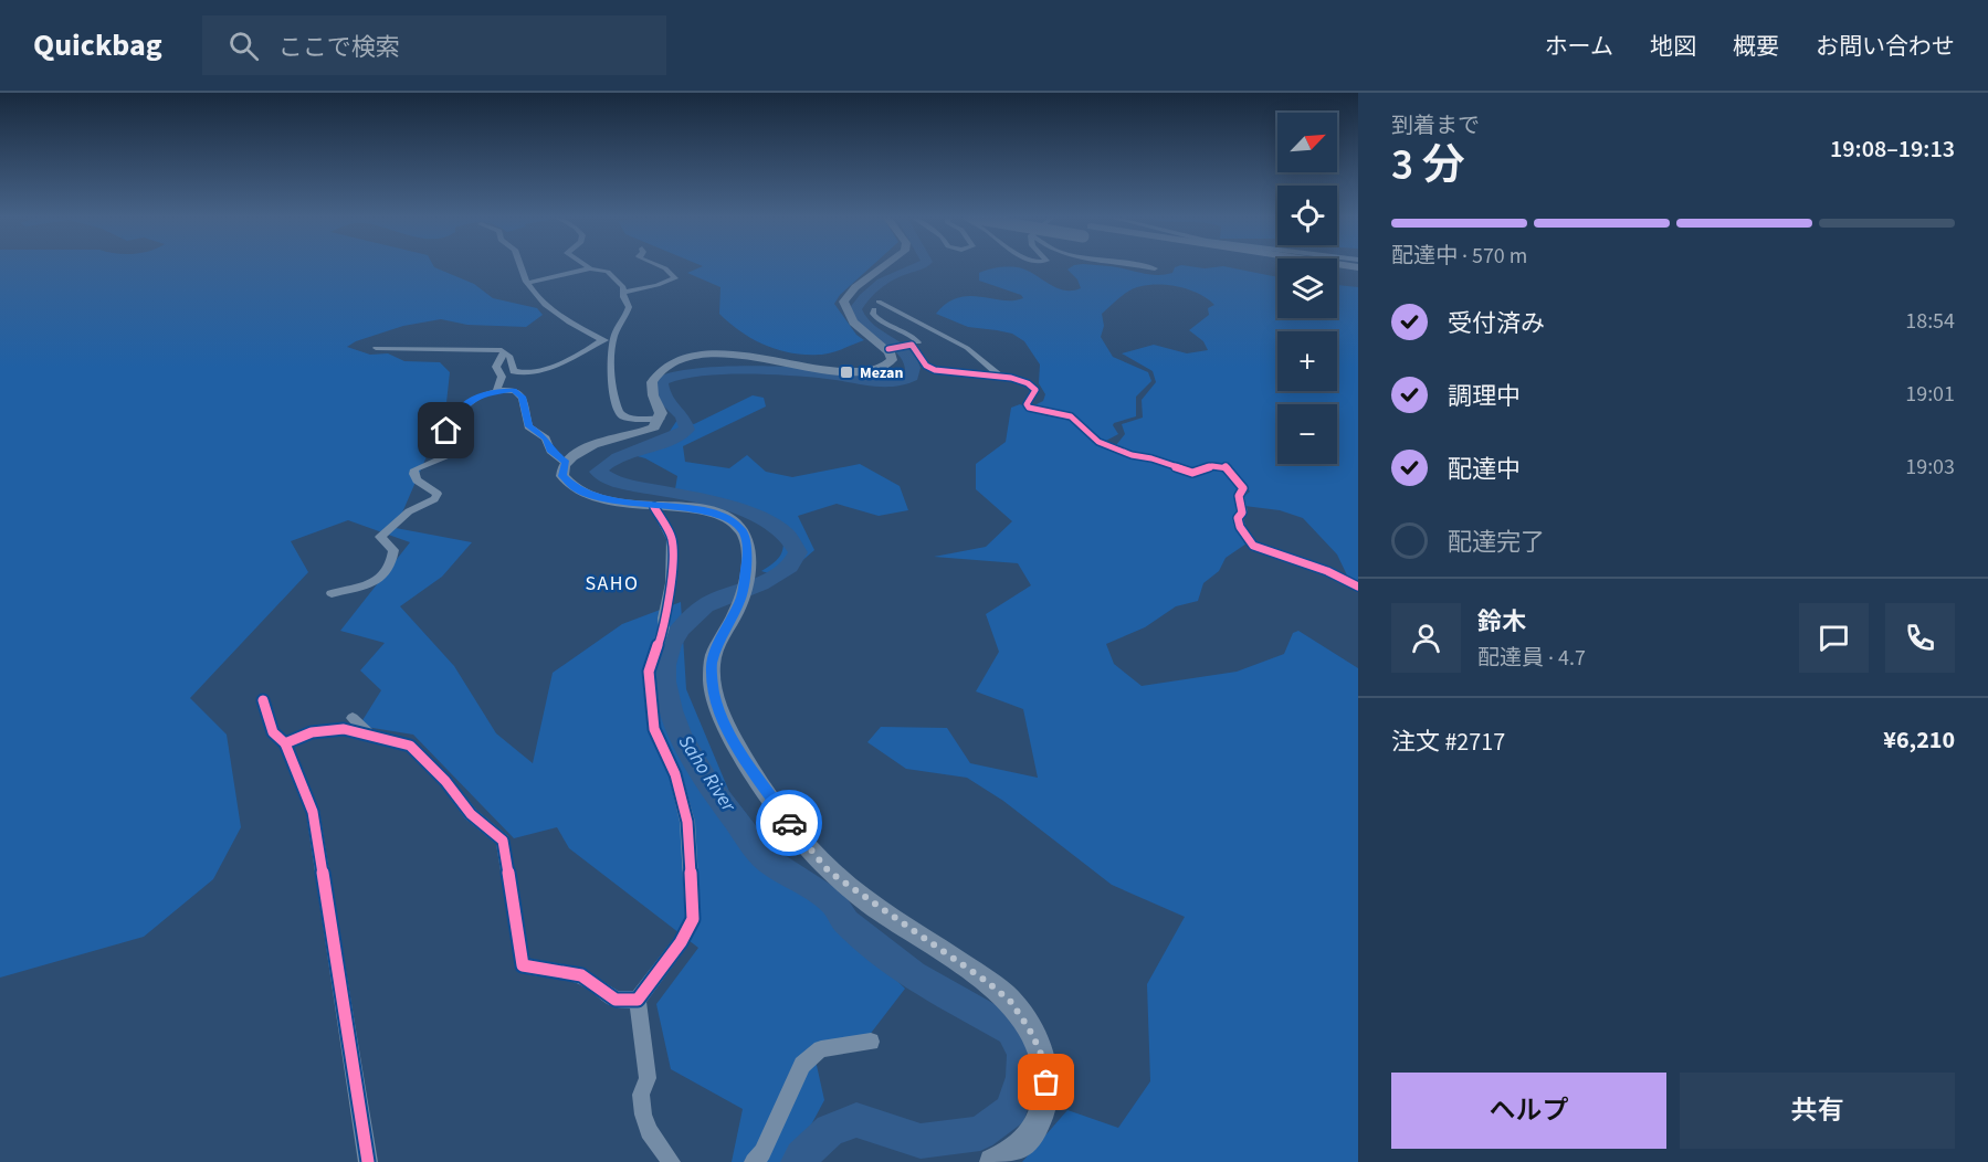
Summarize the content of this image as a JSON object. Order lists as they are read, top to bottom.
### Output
{
  "districts": ["SAHO"],
  "water": ["Saho River"],
  "places": {
    "transit": ["Mezan"]
  },
  "north": "top right",
  "page": {
    "header": "Quickbag",
    "search": "ここで検索",
    "nav": [
      "ホーム",
      "地図",
      "概要",
      "お問い合わせ"
    ],
    "heading": ["3 分", "到着まで", "19:08–19:13"],
    "panel": [
      "鈴木",
      "配達員 · 4.7",
      "注文 #2717",
      "¥6,210"
    ],
    "map_buttons": ["+", "−"],
    "bar": "配達中 · 570 m",
    "list": [
      ["受付済み", "18:54"],
      ["調理中", "19:01"],
      ["配達中", "19:03"],
      "配達完了"
    ],
    "buttons": ["ヘルプ", "共有"]
  }
}
